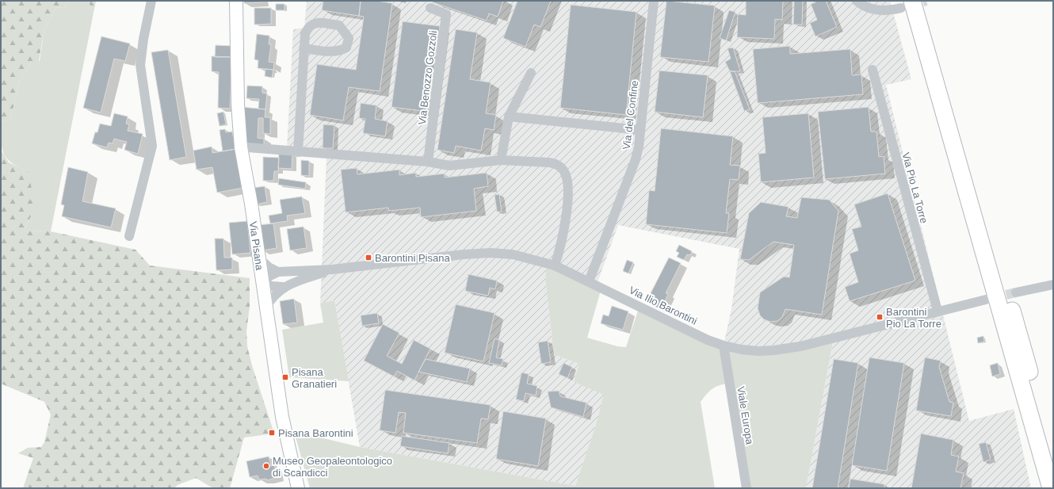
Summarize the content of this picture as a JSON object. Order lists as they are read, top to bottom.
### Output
{
  "streets": {
    "main road": ["Via Pisana"],
    "street": [
      "Via Benozzo Gozzoli",
      "Via del Confine",
      "Via Pio La Torre",
      "Via Ilio Barontini",
      "Viale Europa"
    ]
  },
  "crossings": [
    ["Via del Confine", "Via Ilio Barontini"],
    ["Via Pio La Torre", "Via Ilio Barontini"],
    ["Via Pisana", "Via Ilio Barontini"],
    ["Via Ilio Barontini", "Viale Europa"]
  ],
  "places": {
    "transit": [
      "Barontini Pisana",
      "Barontini Pio La Torre",
      "Pisana Granatieri",
      "Pisana Barontini"
    ],
    "other": ["Museo Geopaleontologico di Scandicci"]
  }
}
